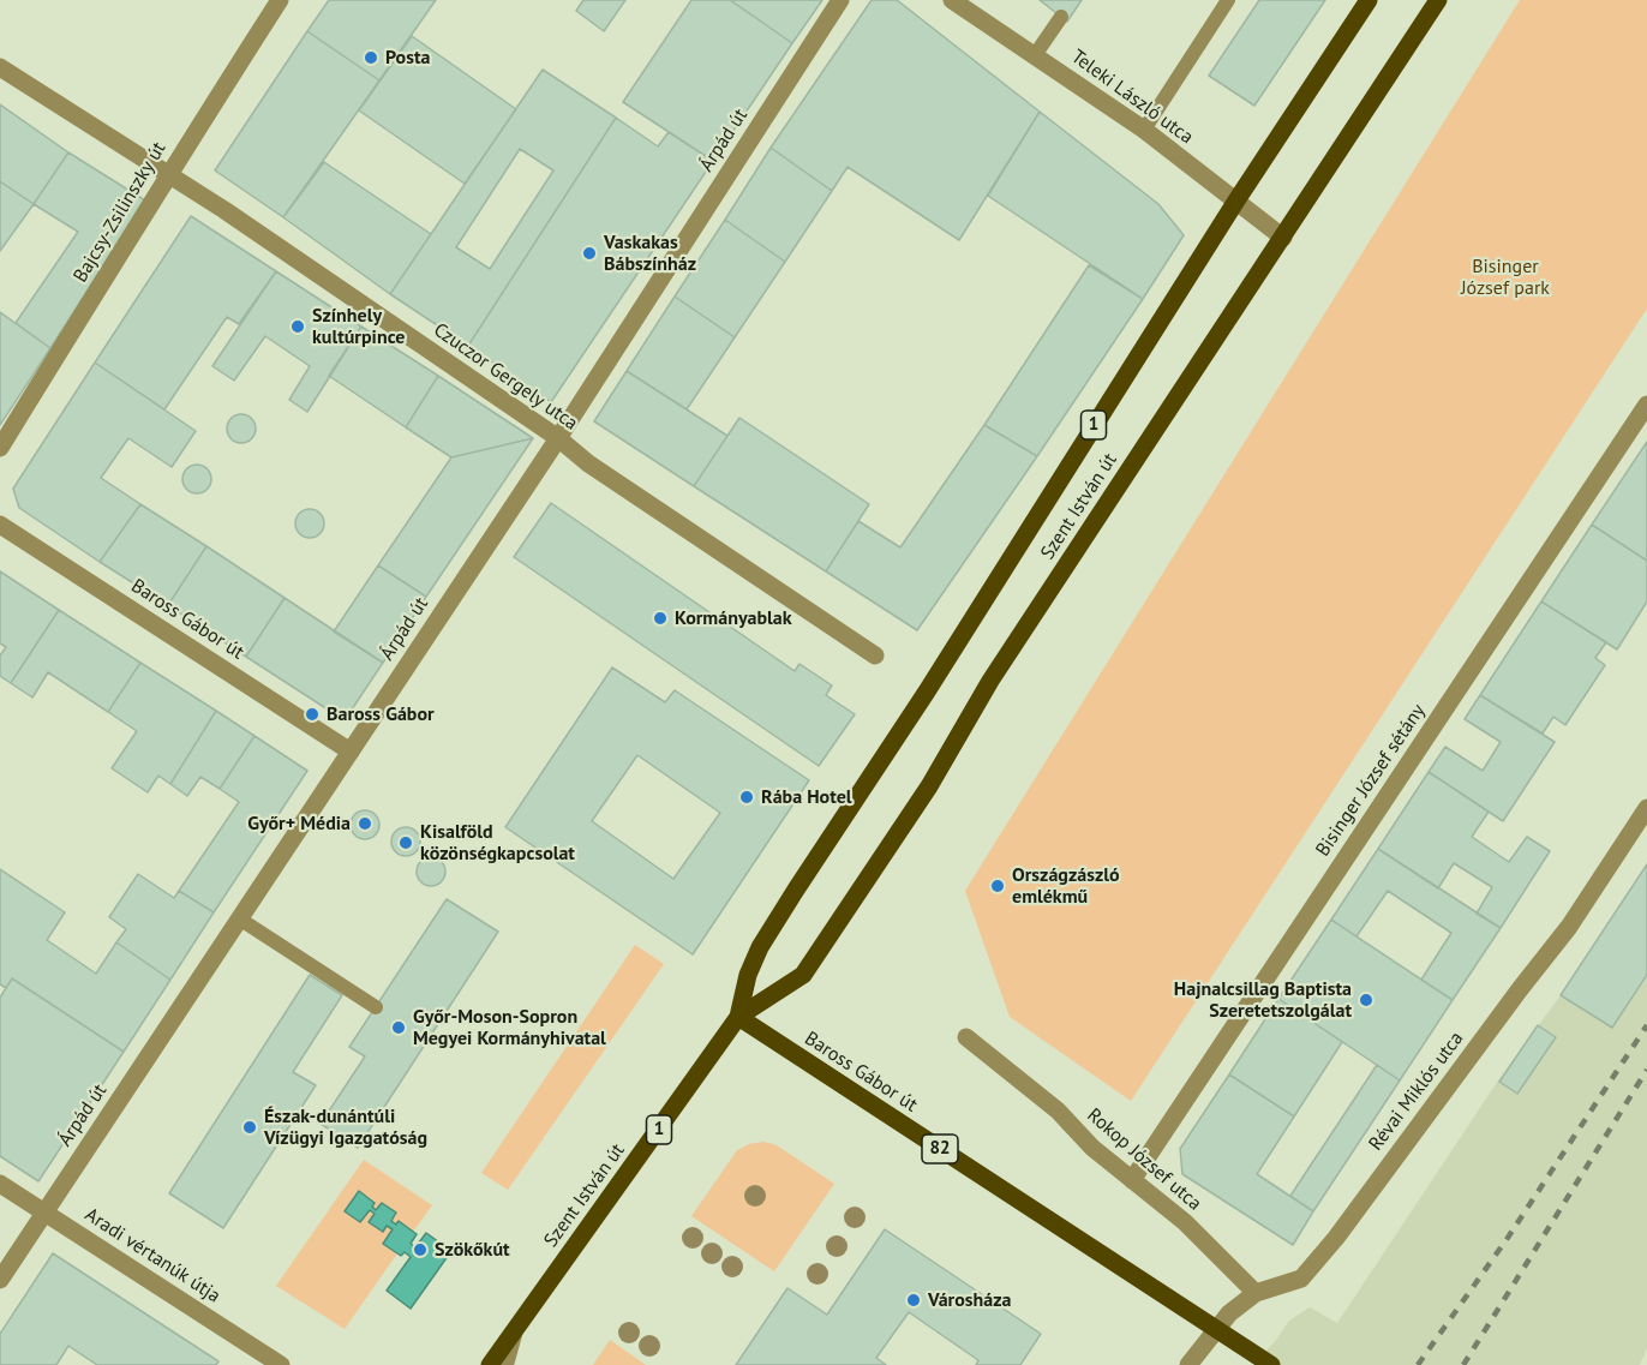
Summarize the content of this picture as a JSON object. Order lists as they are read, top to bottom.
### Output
{
  "streets": {
    "main road": [
      "1",
      "Szent István út",
      "Baross Gábor út",
      "82"
    ],
    "street": [
      "Teleki László utca",
      "Árpád út",
      "Bajcsy-Zsilinszky út",
      "Czuczor Gergely utca",
      "Bisinger József sétány",
      "Révai Miklós utca",
      "Rokop József utca",
      "Aradi vértanúk útja"
    ]
  },
  "crossings": [
    ["Teleki László utca", "Szent István út"],
    ["Árpád út", "Czuczor Gergely utca"],
    ["Árpád út", "Baross Gábor út"],
    ["Árpád út", "Aradi vértanúk útja"],
    ["Bajcsy-Zsilinszky út", "Czuczor Gergely utca"],
    ["Szent István út", "Baross Gábor út"],
    ["Bisinger József sétány", "Rokop József utca"],
    ["Révai Miklós utca", "Rokop József utca"]
  ],
  "parks": ["Bisinger József park"],
  "places": [
    "Posta",
    "Vaskakas Bábszínház",
    "Színhely kultúrpince",
    "Kormányablak",
    "Baross Gábor",
    "Rába Hotel",
    "Győr+ Média",
    "Kisalföld közönségkapcsolat",
    "Országzászló emlékmű",
    "Hajnalcsillag Baptista Szeretetszolgálat",
    "Győr-Moson-Sopron Megyei Kormányhivatal",
    "Észak-dunántúli Vízügyi Igazgatóság",
    "Szökőkút",
    "Városháza"
  ]
}
